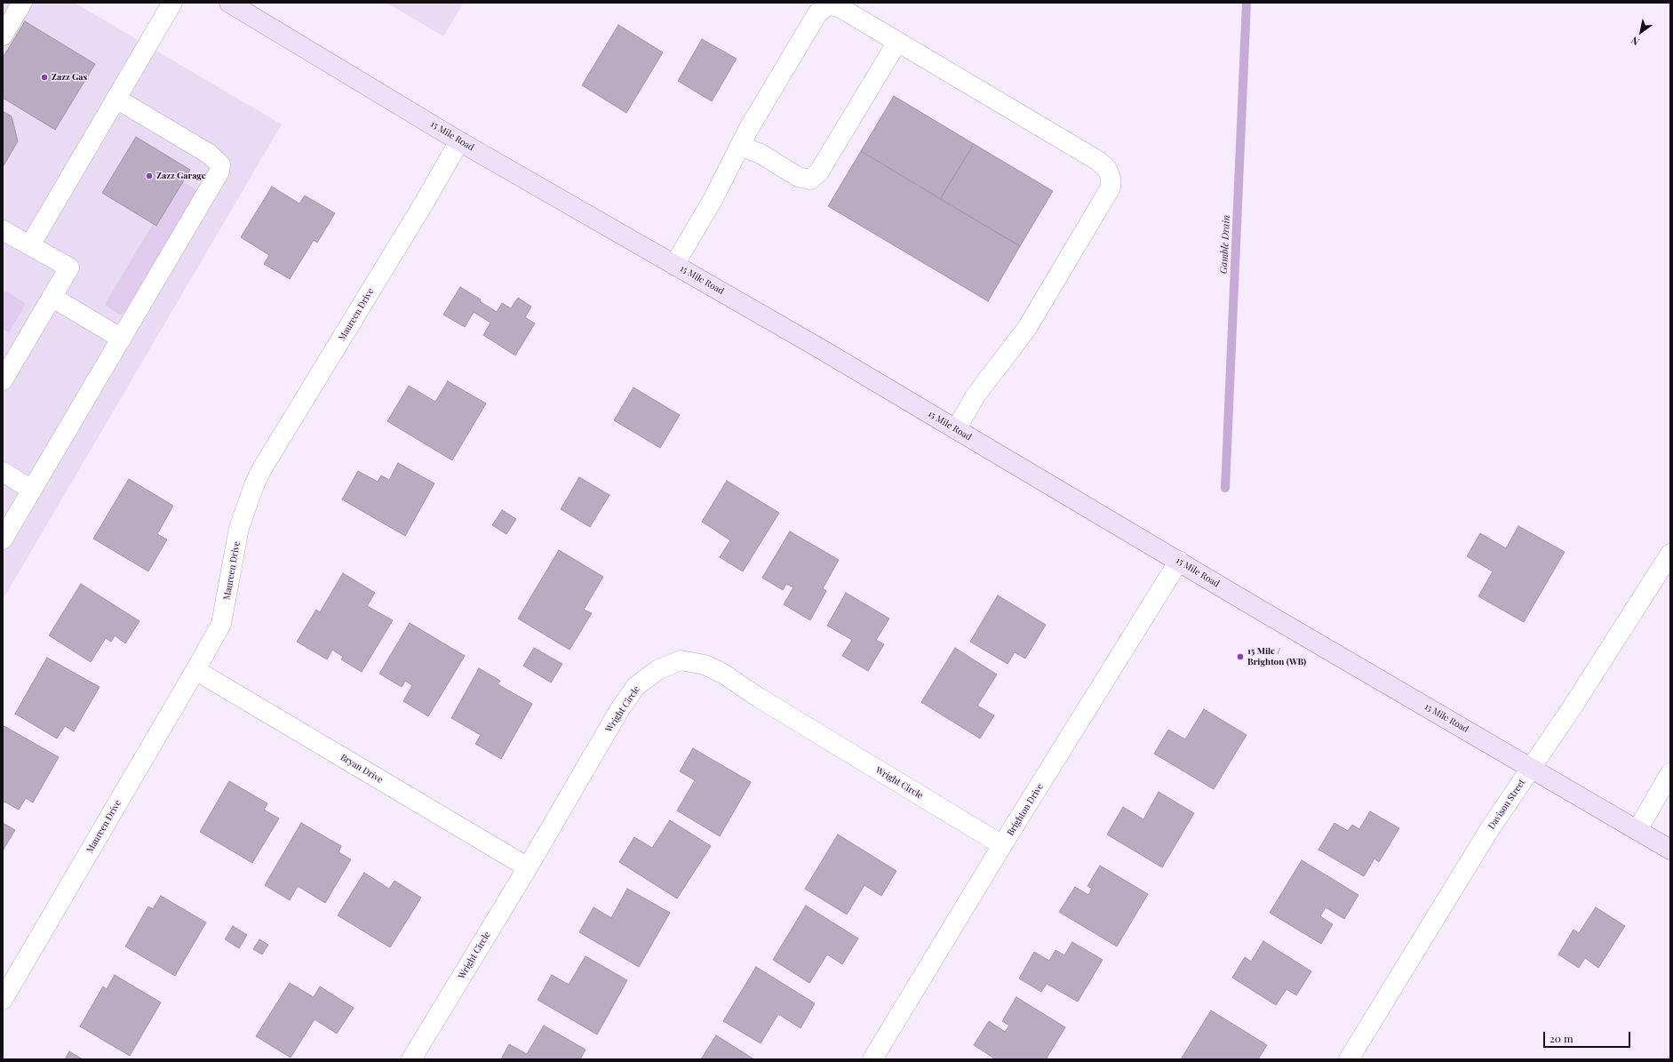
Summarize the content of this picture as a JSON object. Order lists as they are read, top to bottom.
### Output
{
  "streets": {
    "main road": ["15 Mile Road"],
    "street": [
      "Maureen Drive",
      "Wright Circle",
      "Bryan Drive",
      "Davison Street",
      "Brighton Drive"
    ]
  },
  "crossings": [
    ["15 Mile Road", "Maureen Drive"],
    ["15 Mile Road", "Davison Street"],
    ["15 Mile Road", "Brighton Drive"],
    ["Maureen Drive", "Bryan Drive"],
    ["Wright Circle", "Bryan Drive"],
    ["Wright Circle", "Brighton Drive"]
  ],
  "water": ["Gamble Drain"],
  "places": ["Zazz Gas", "Zazz Garage", "15 Mile / Brighton (WB)"],
  "scale_bar": "20 m",
  "north": "bottom left"
}
